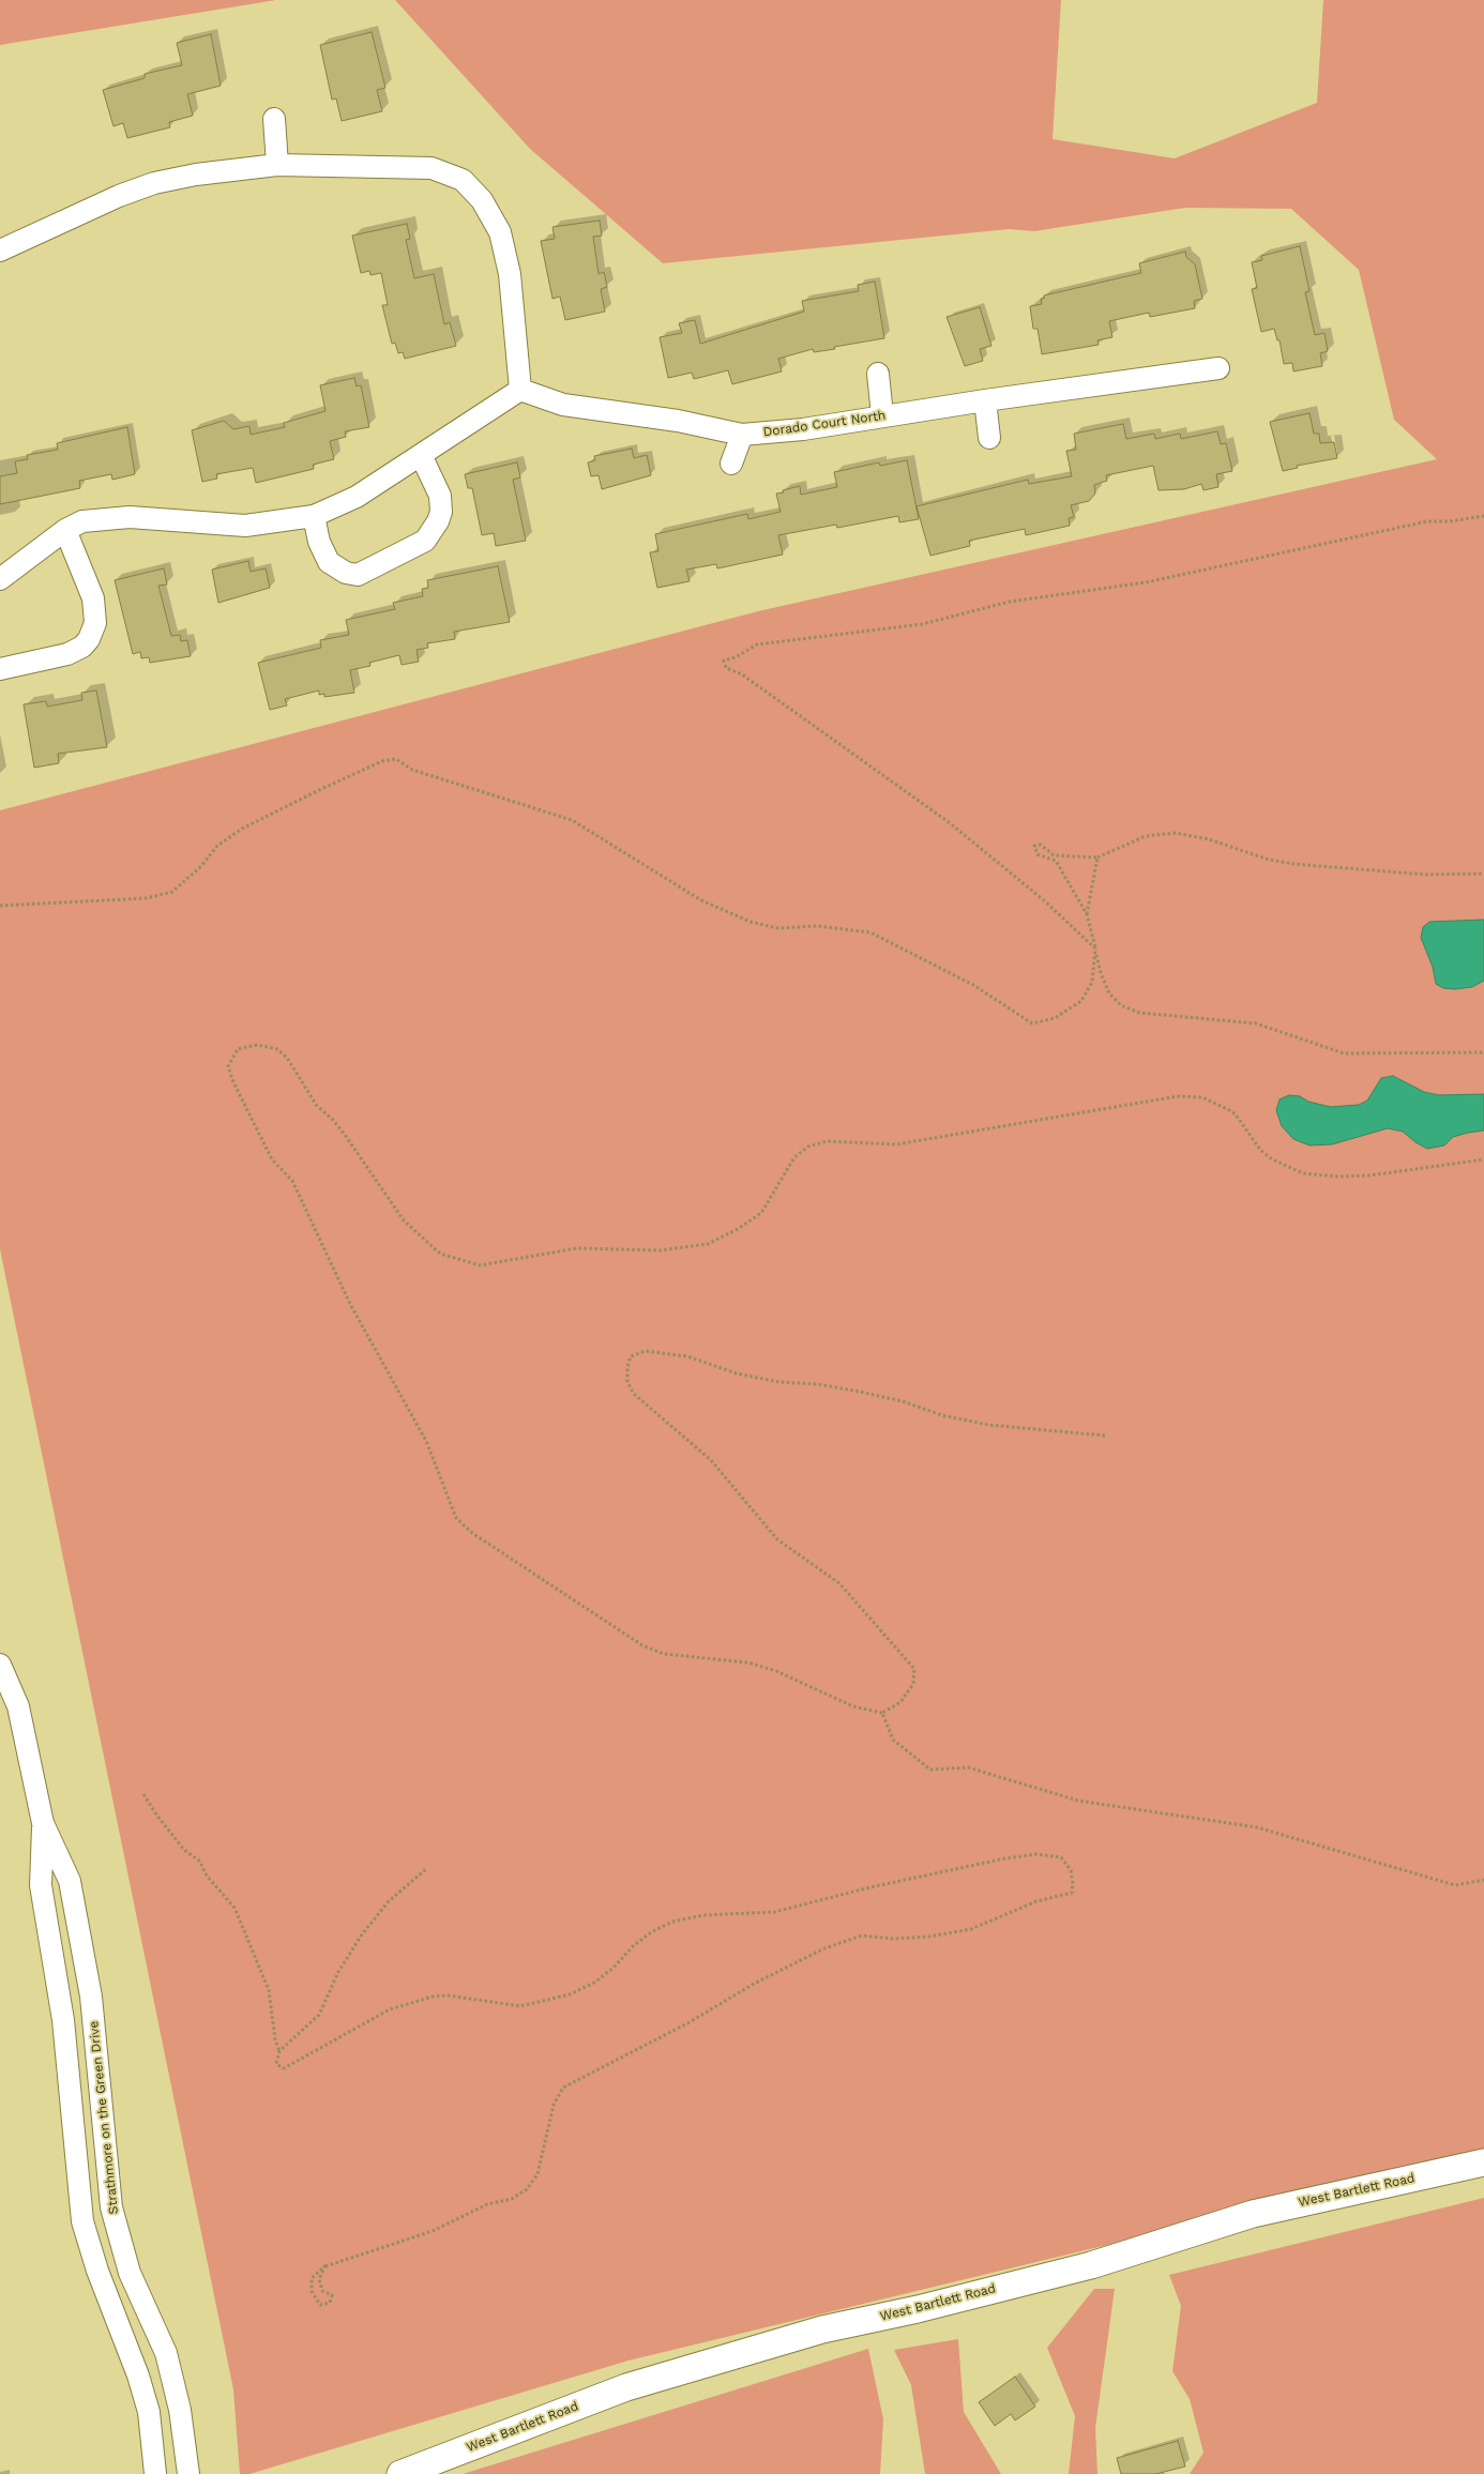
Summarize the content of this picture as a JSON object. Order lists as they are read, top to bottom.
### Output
{
  "streets": {
    "street": ["Dorado Court North", "Strathmore on the Green Drive", "West Bartlett Road"]
  }
}
